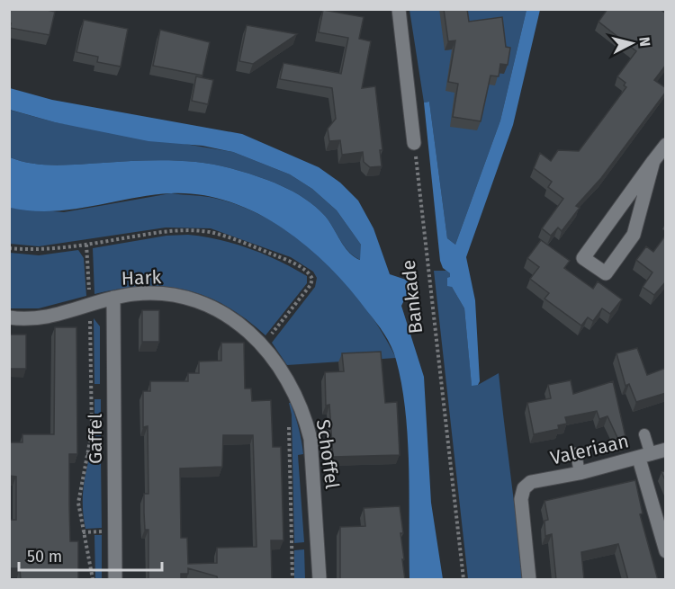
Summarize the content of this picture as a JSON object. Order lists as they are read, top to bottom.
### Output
{
  "streets": {
    "street": [
      "Hark",
      "Gaffel",
      "Valeriaan",
      "Schoffel"
    ],
    "path": ["Bankade"]
  },
  "crossings": [
    ["Hark", "Gaffel"],
    ["Hark", "Schoffel"]
  ],
  "scale_bar": "50 m",
  "north": "right"
}
